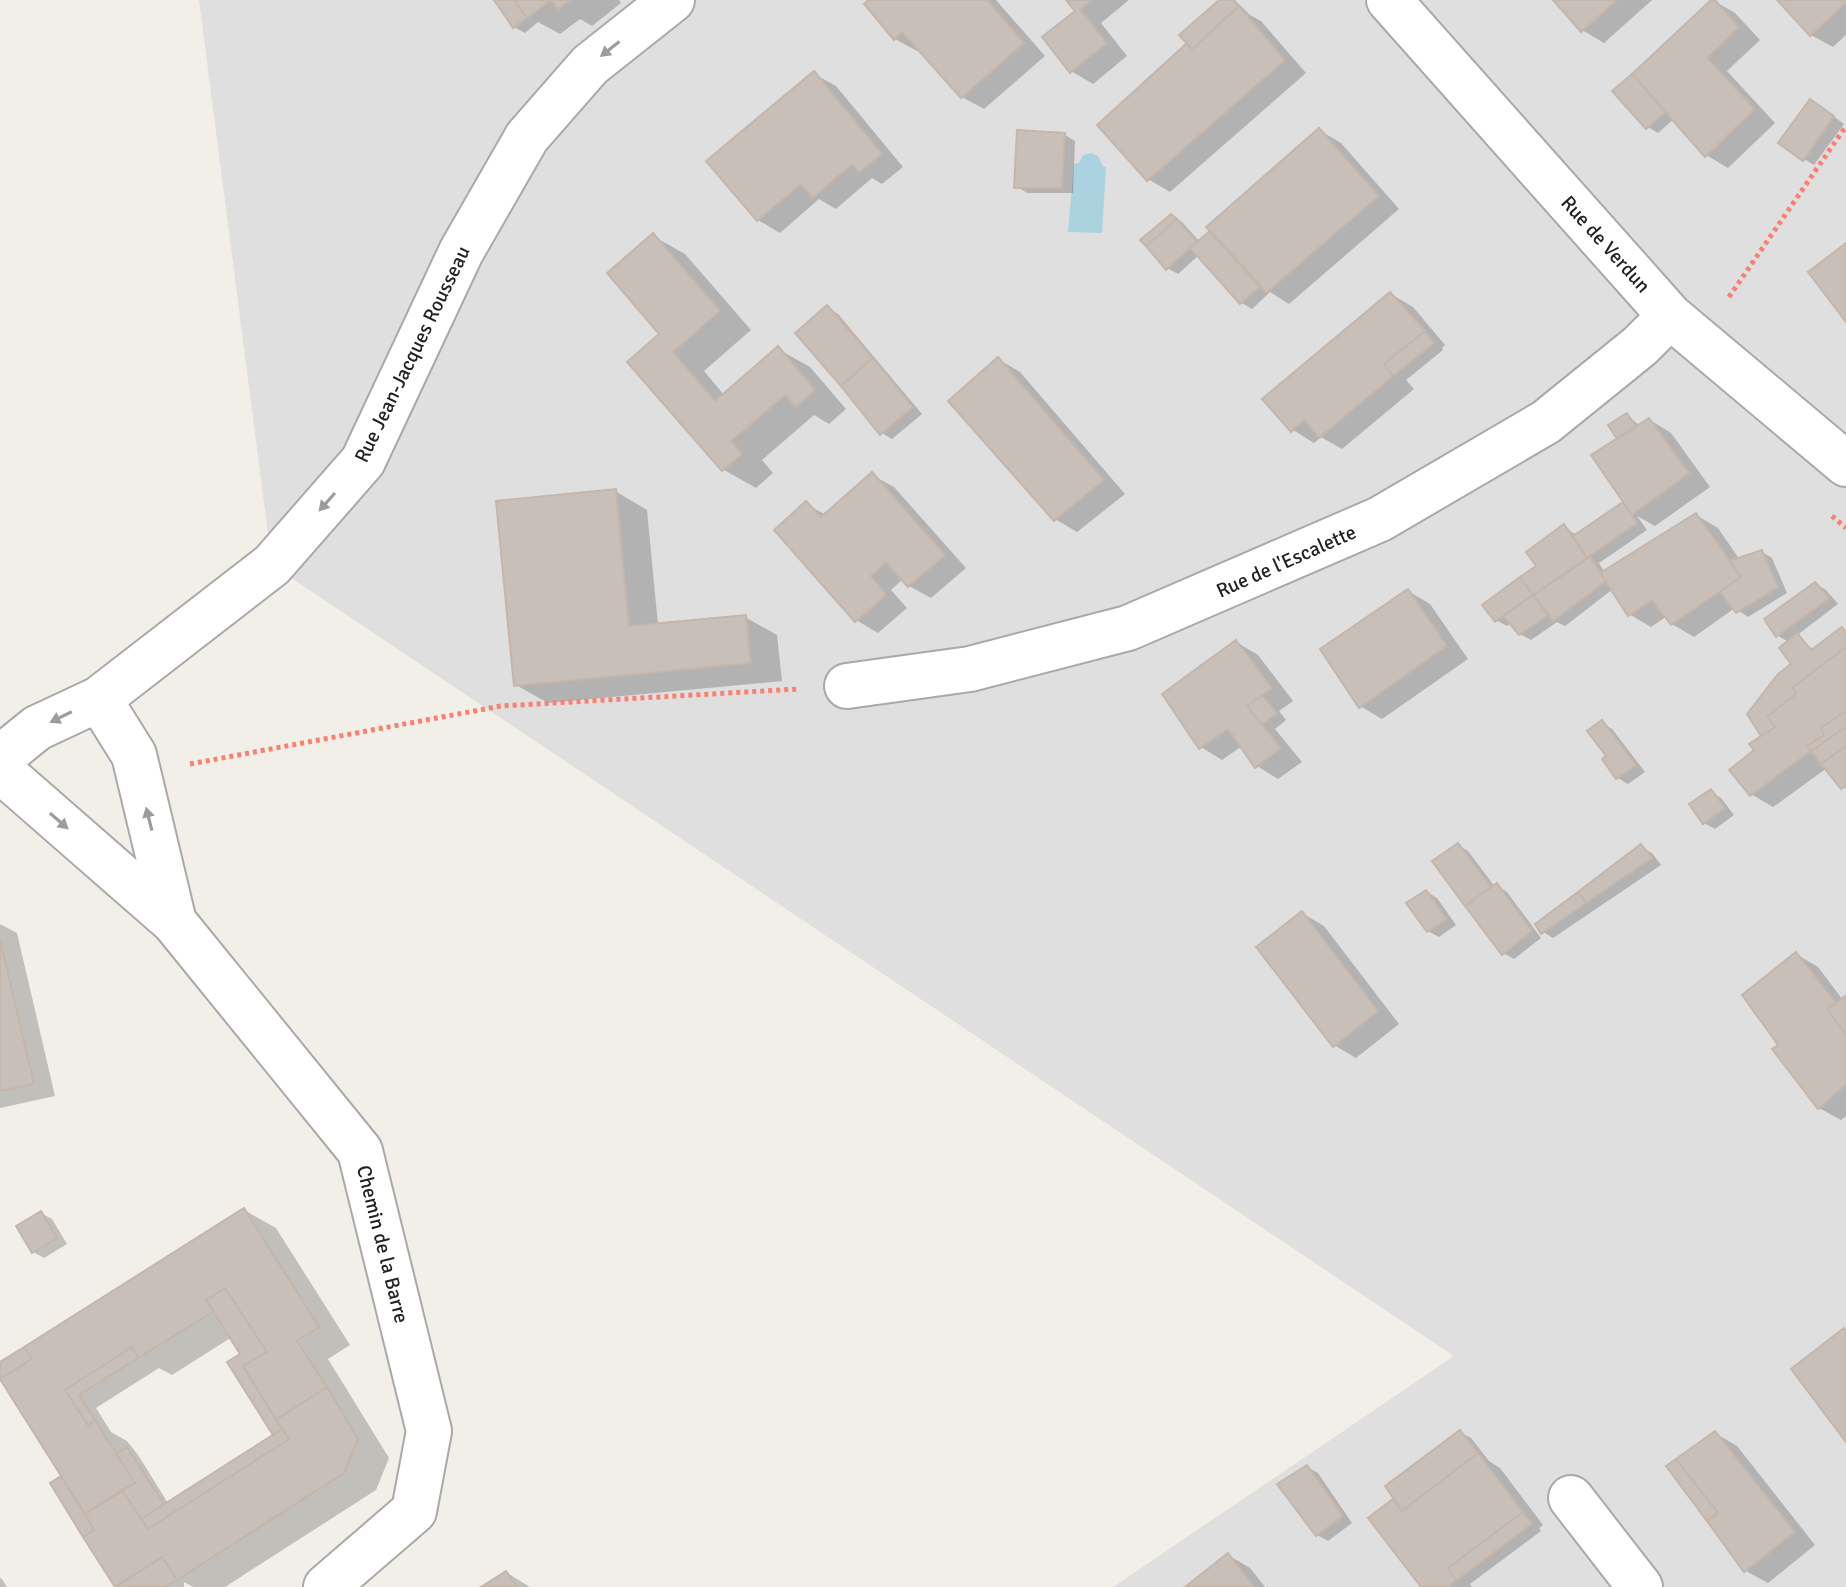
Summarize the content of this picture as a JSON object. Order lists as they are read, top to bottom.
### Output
{
  "streets": {
    "street": [
      "Rue de Verdun",
      "Rue Jean-Jacques Rousseau",
      "Rue de l'Escalette",
      "Chemin de la Barre"
    ]
  },
  "crossings": [
    ["Rue de Verdun", "Rue de l'Escalette"],
    ["Rue Jean-Jacques Rousseau", "Chemin de la Barre"]
  ],
  "one_way": ["Rue Jean-Jacques Rousseau"]
}
